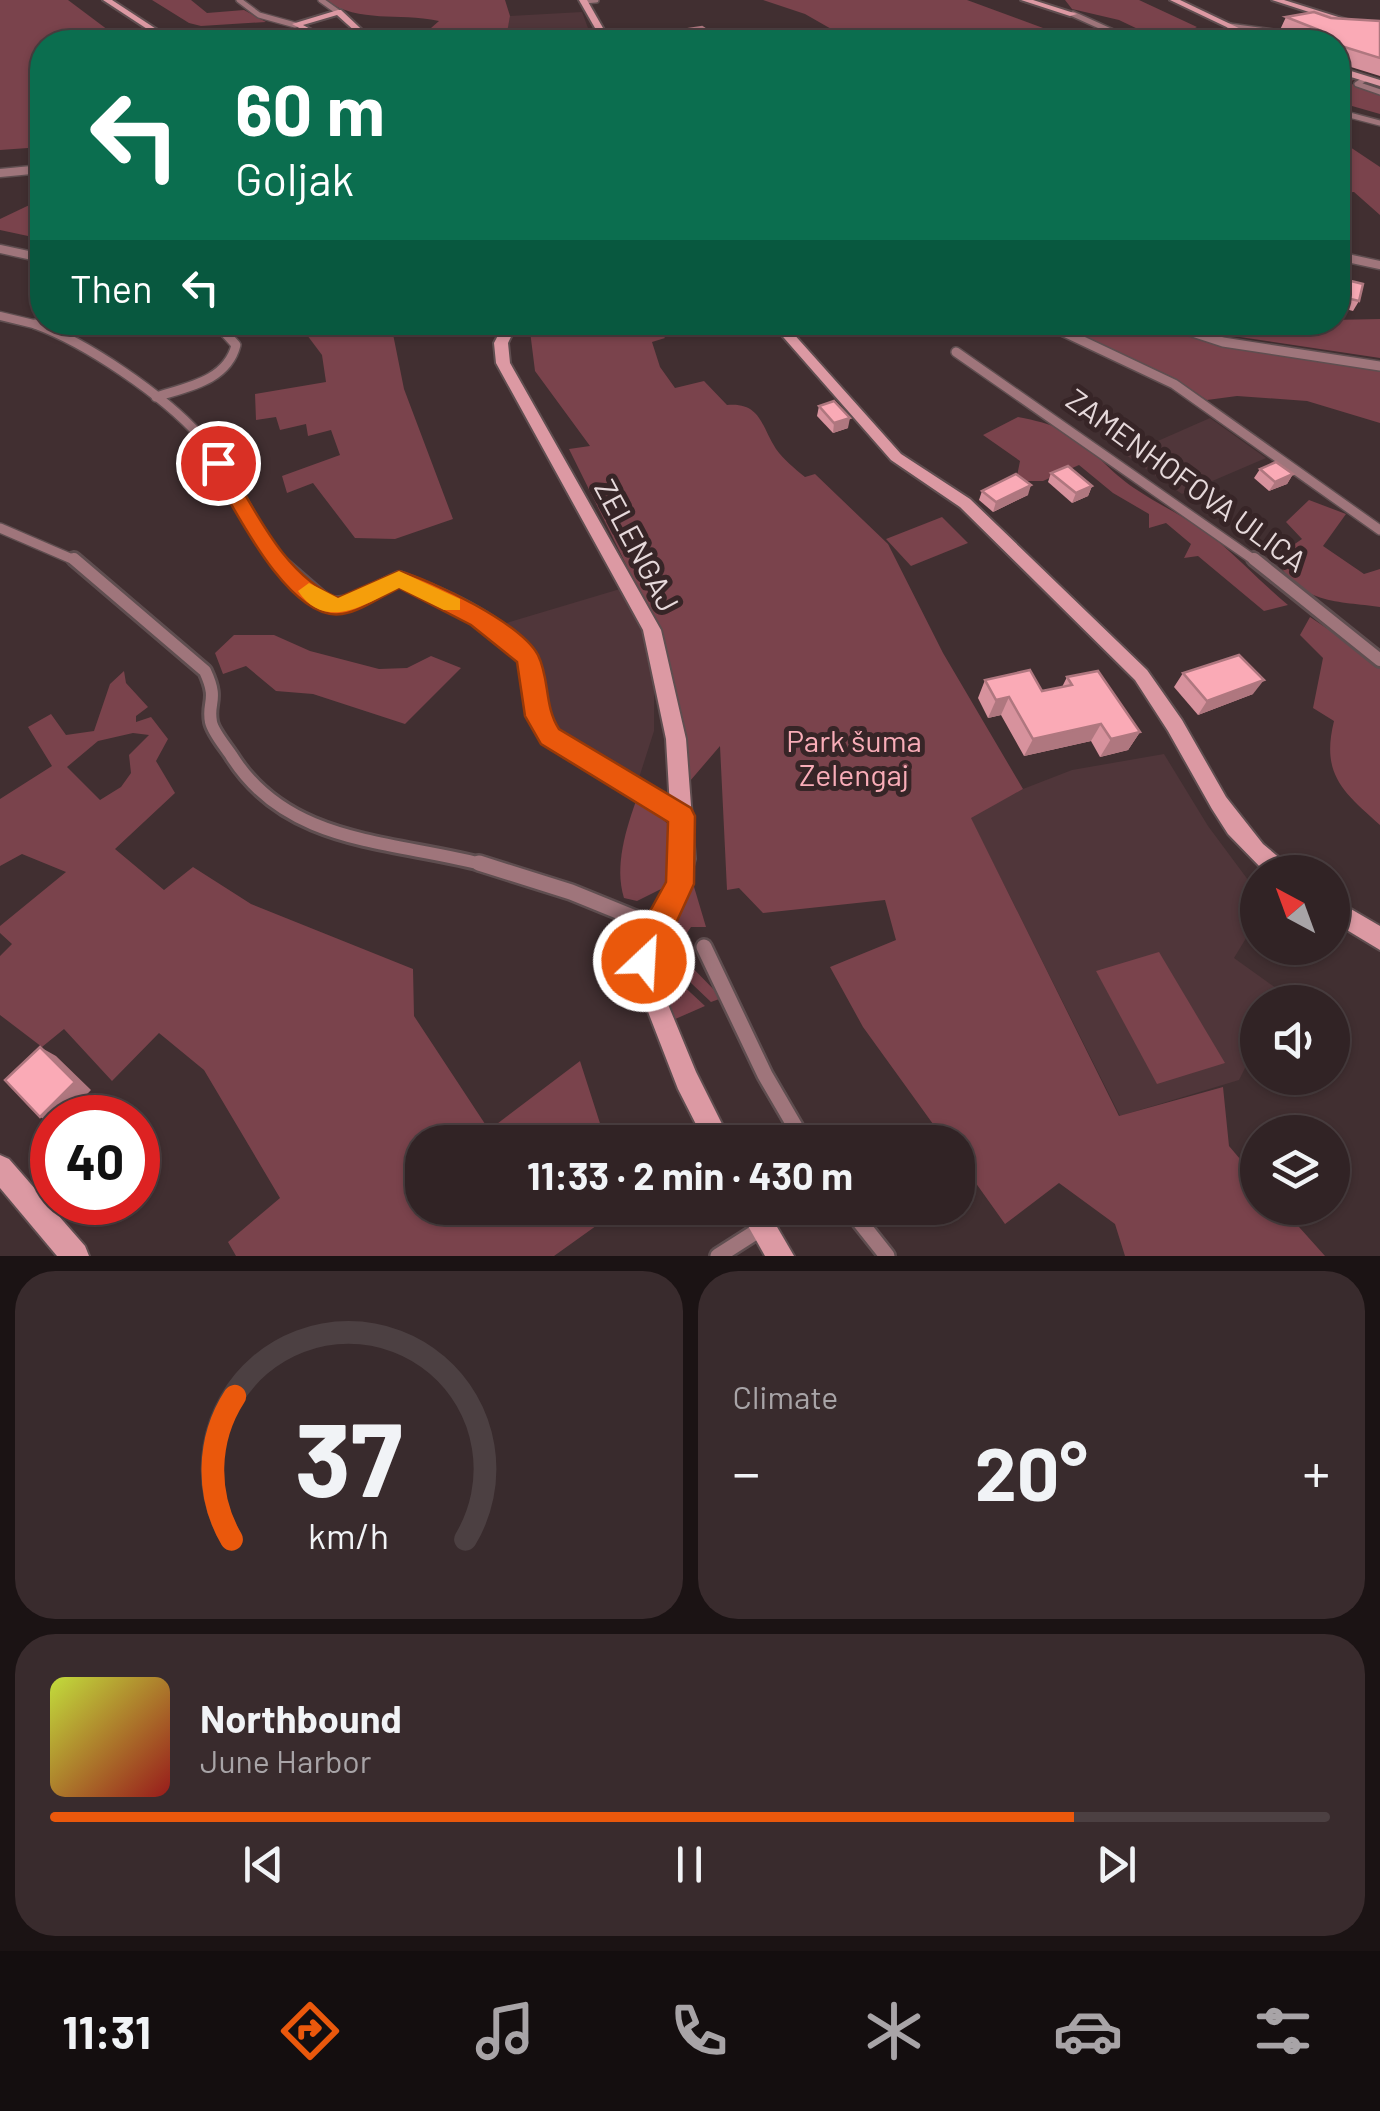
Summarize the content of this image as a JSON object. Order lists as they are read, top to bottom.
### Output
{
  "streets": {
    "street": ["ZAMENHOFOVA ULICA", "ZELENGAJ"]
  },
  "parks": ["Park šuma Zelengaj"],
  "north": "top left",
  "page": {
    "turn": ["60 m", "Goljak"],
    "then": "Then",
    "limit": "40",
    "trip": "11:33 · 2 min · 430 m",
    "tile": "Climate",
    "heat": ["−", "20°", "+"],
    "song": ["Northbound", "June Harbor"],
    "tabs": "11:31",
    "gauge": ["37", "km/h"]
  }
}
